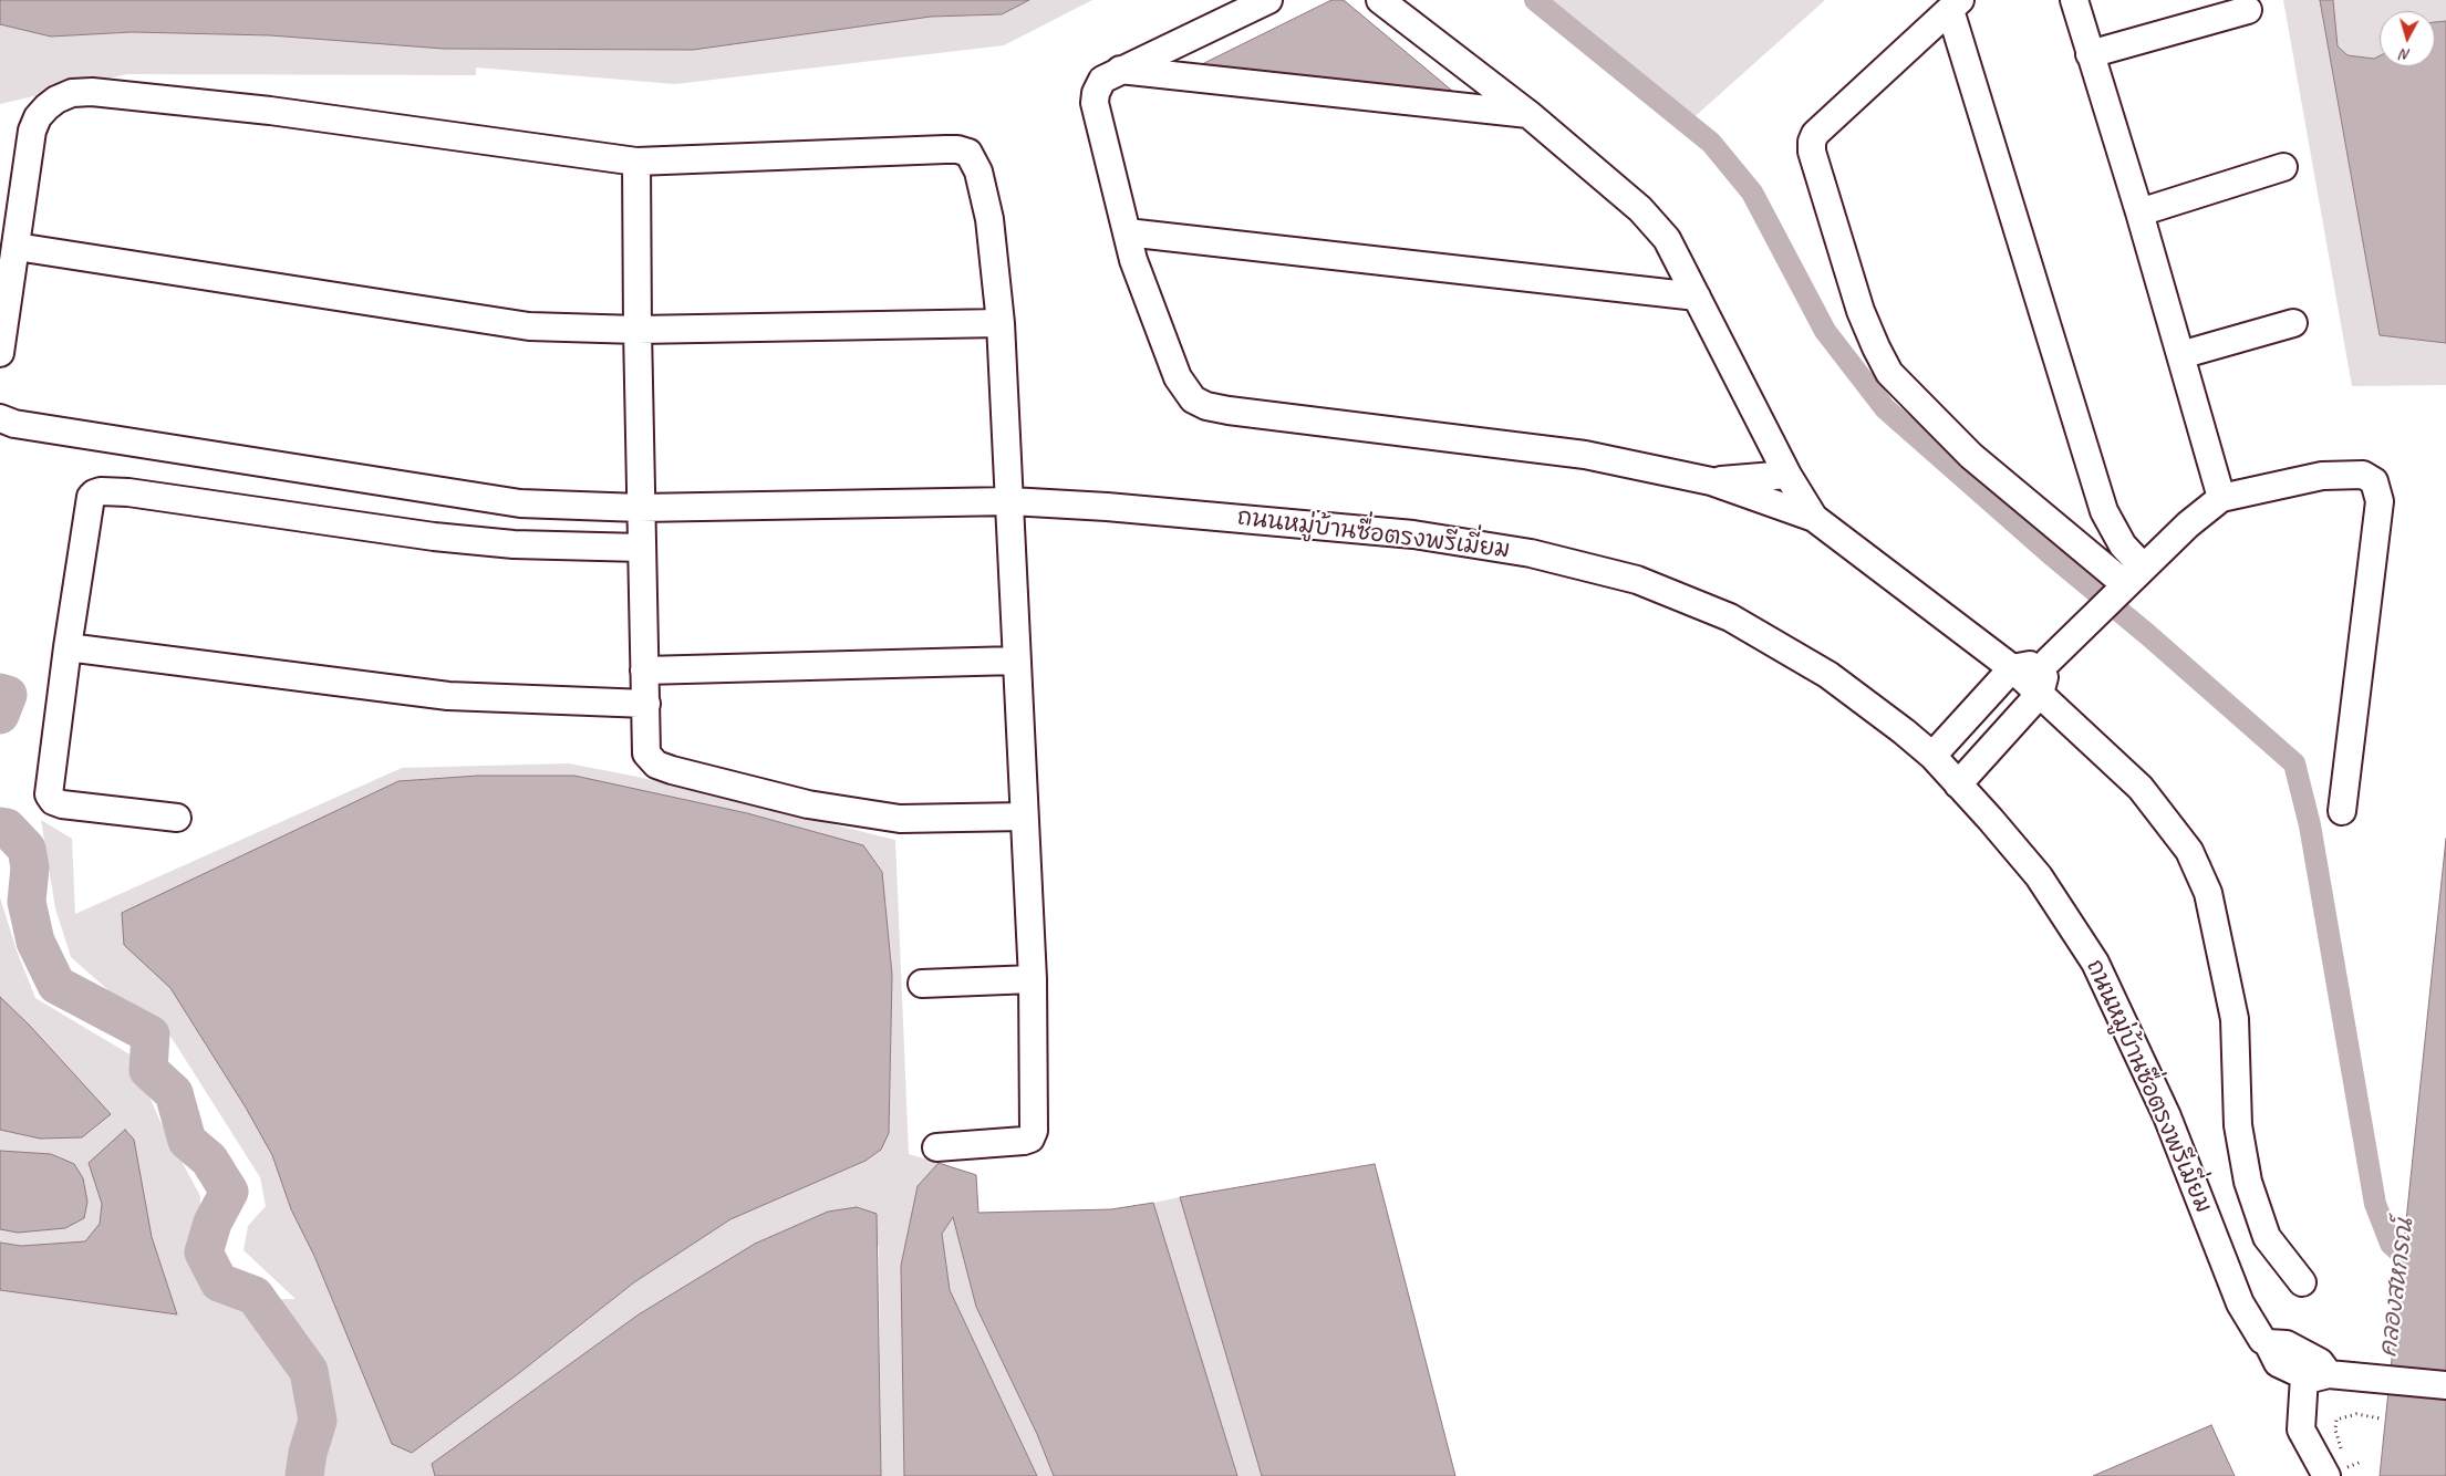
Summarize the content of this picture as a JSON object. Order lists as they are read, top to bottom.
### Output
{
  "streets": {
    "street": ["ถนนหมู่บ้านซื่อตรงพรีเมี่ยม"]
  },
  "water": ["คลองสหกรณ์"],
  "north": "bottom"
}
